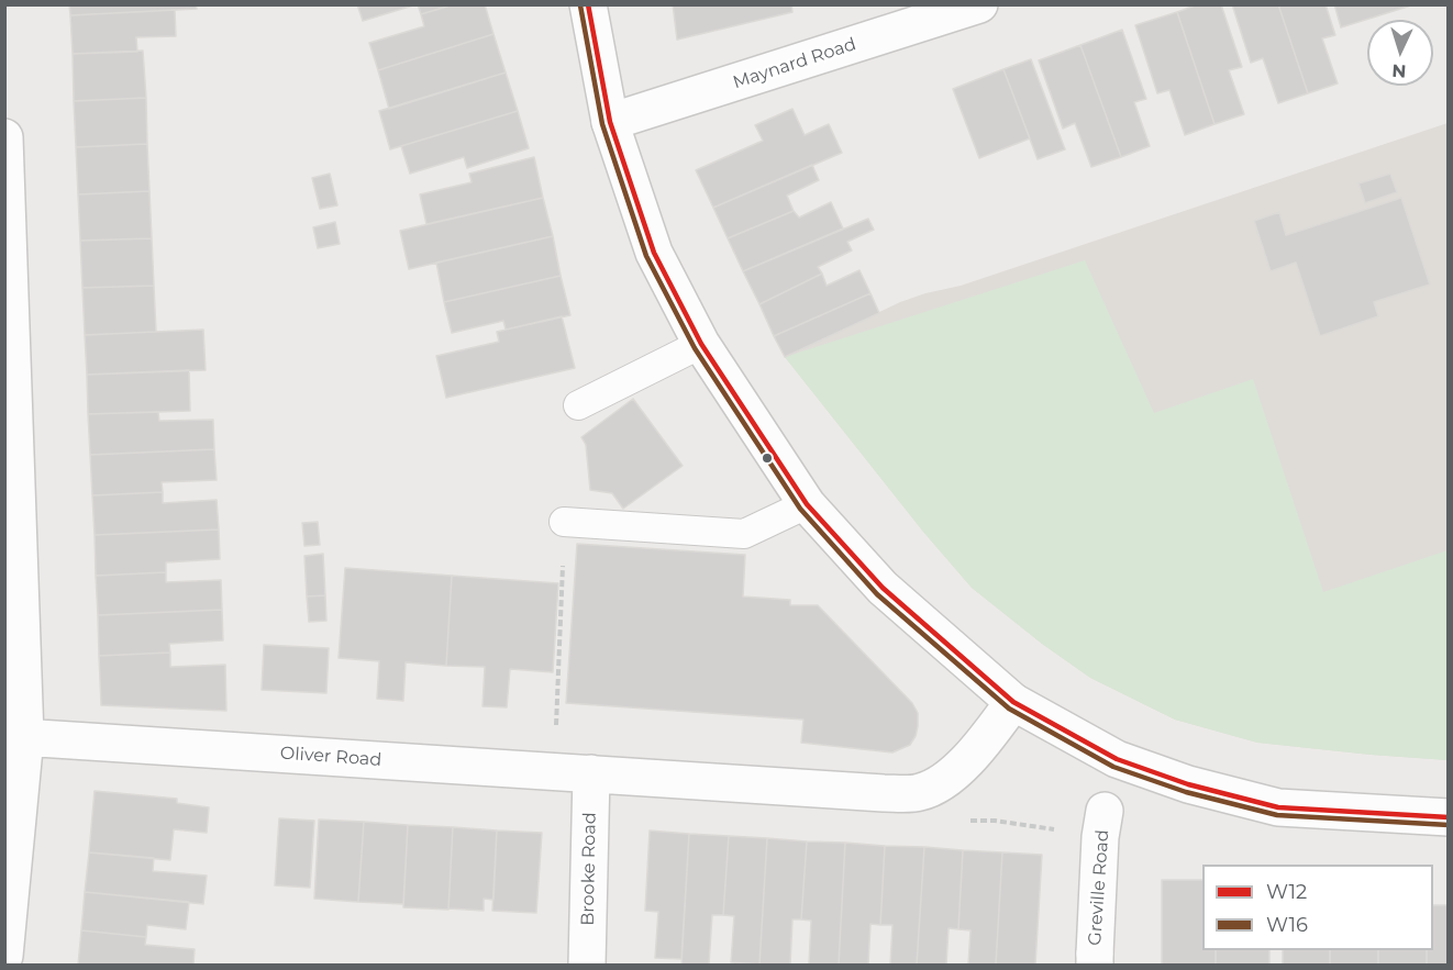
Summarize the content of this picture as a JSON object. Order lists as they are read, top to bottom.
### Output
{
  "streets": {
    "street": [
      "Maynard Road",
      "Oliver Road",
      "Brooke Road",
      "Greville Road"
    ]
  },
  "crossings": [
    ["Oliver Road", "Brooke Road"]
  ],
  "lines": ["transit line W12", "transit line W16"],
  "legend": ["W12", "W16"],
  "north": "bottom"
}
